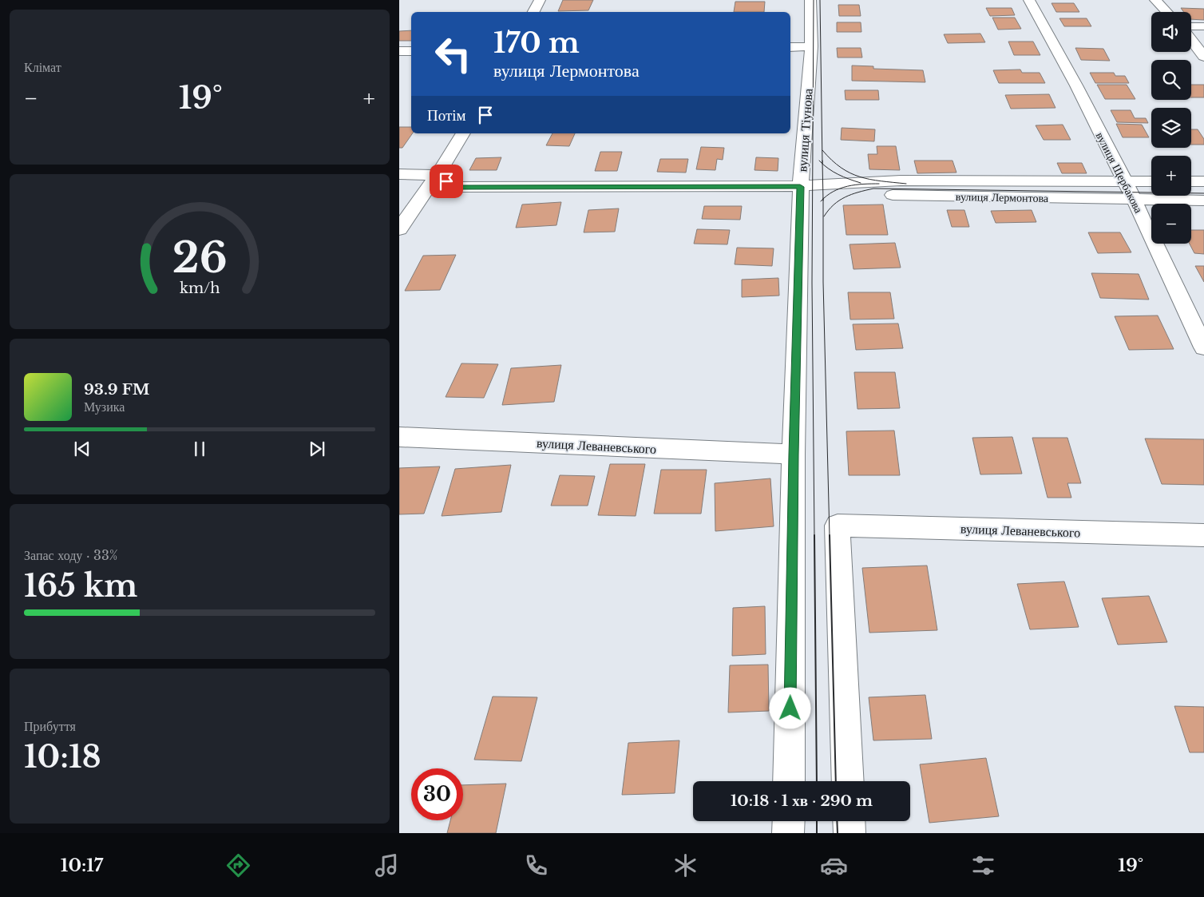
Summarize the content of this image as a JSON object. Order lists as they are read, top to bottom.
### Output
{
  "streets": {
    "street": [
      "вулиця Тіунова",
      "вулиця Щербакова",
      "вулиця Лермонтова",
      "вулиця Леваневського"
    ]
  },
  "crossings": [
    ["вулиця Тіунова", "вулиця Лермонтова"],
    ["вулиця Тіунова", "вулиця Леваневського"],
    ["вулиця Щербакова", "вулиця Лермонтова"]
  ],
  "page": {
    "tile": [
      "Клімат",
      ["Запас ходу · 33%", "165 km"],
      ["Прибуття", "10:18"]
    ],
    "map_buttons": ["+", "−"],
    "turn": ["170 m", "вулиця Лермонтова"],
    "heat": ["−", "19°", "+"],
    "then": "Потім",
    "song": ["93.9 FM", "Музика"],
    "limit": "30",
    "trip": "10:18 · 1 хв · 290 m",
    "tabs": ["10:17", "19°"],
    "gauge": ["26", "km/h"]
  }
}
